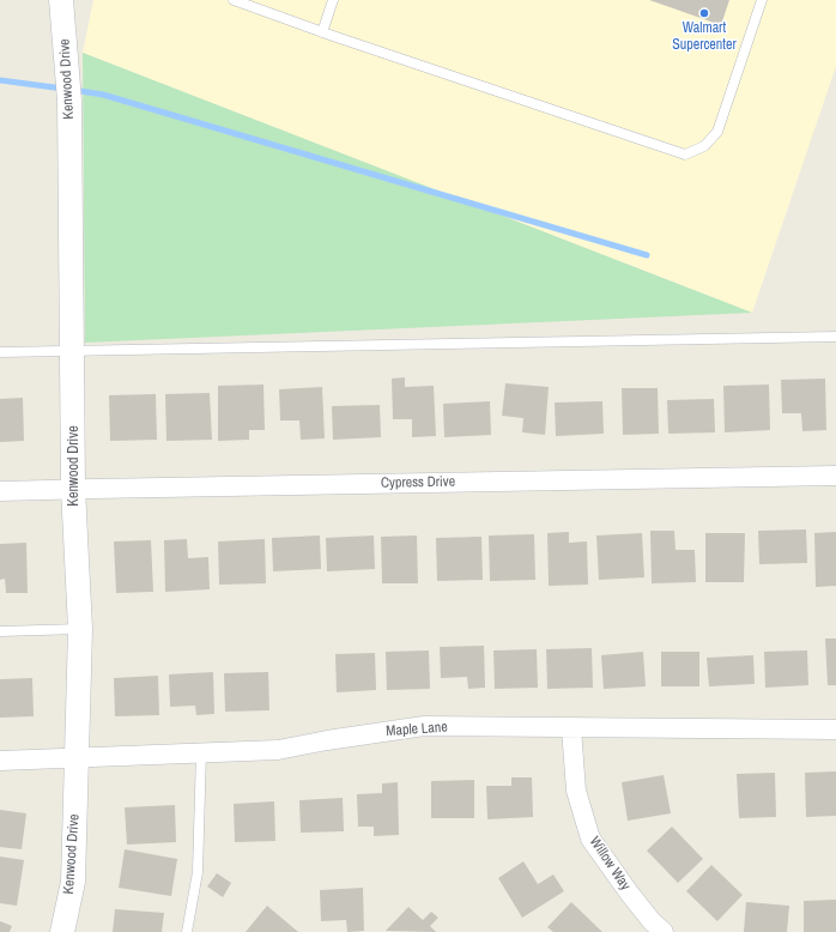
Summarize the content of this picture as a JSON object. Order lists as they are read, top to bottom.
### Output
{
  "streets": {
    "street": [
      "Kenwood Drive",
      "Cypress Drive",
      "Maple Lane",
      "Willow Way"
    ]
  },
  "crossings": [
    ["Kenwood Drive", "Cypress Drive"],
    ["Kenwood Drive", "Maple Lane"],
    ["Maple Lane", "Willow Way"]
  ],
  "places": ["Walmart Supercenter"]
}
